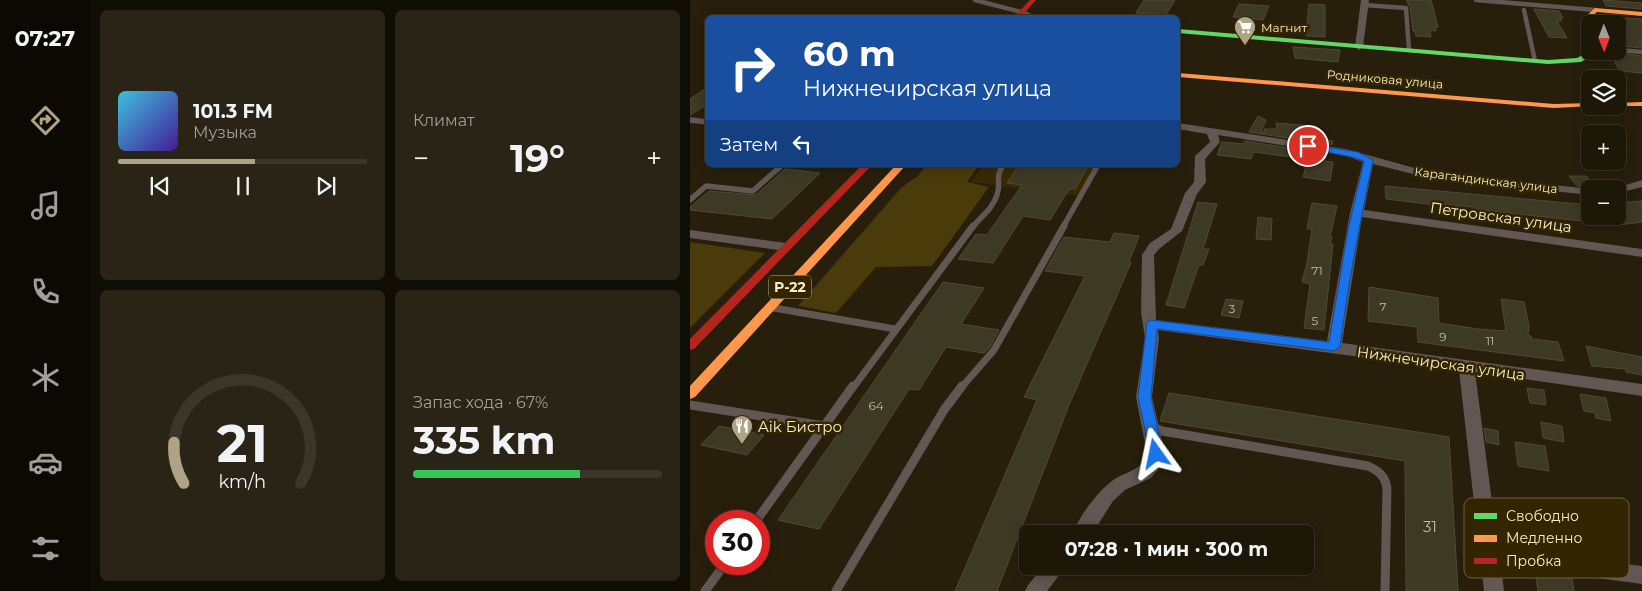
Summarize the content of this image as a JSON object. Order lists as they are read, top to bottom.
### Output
{
  "streets": {
    "main road": ["Родниковая улица", "Р-22"],
    "street": ["Карагандинская улица", "Петровская улица", "Нижнечирская улица"]
  },
  "places": {
    "supermarket": ["Магнит"],
    "restaurant": ["Aik Бистро"]
  },
  "house_numbers": [
    "71",
    "7",
    "3",
    "5",
    "9",
    "11",
    "64",
    "31"
  ],
  "legend": ["Свободно", "Медленно", "Пробка"],
  "north": "bottom",
  "page": {
    "tabs": "07:27",
    "tile": [
      "Климат",
      ["Запас хода · 67%", "335 km"]
    ],
    "map_buttons": ["+", "−"],
    "turn": ["60 m", "Нижнечирская улица"],
    "song": ["101.3 FM", "Музыка"],
    "then": "Затем",
    "heat": ["−", "19°", "+"],
    "limit": "30",
    "trip": "07:28 · 1 мин · 300 m",
    "gauge": ["21", "km/h"]
  }
}
